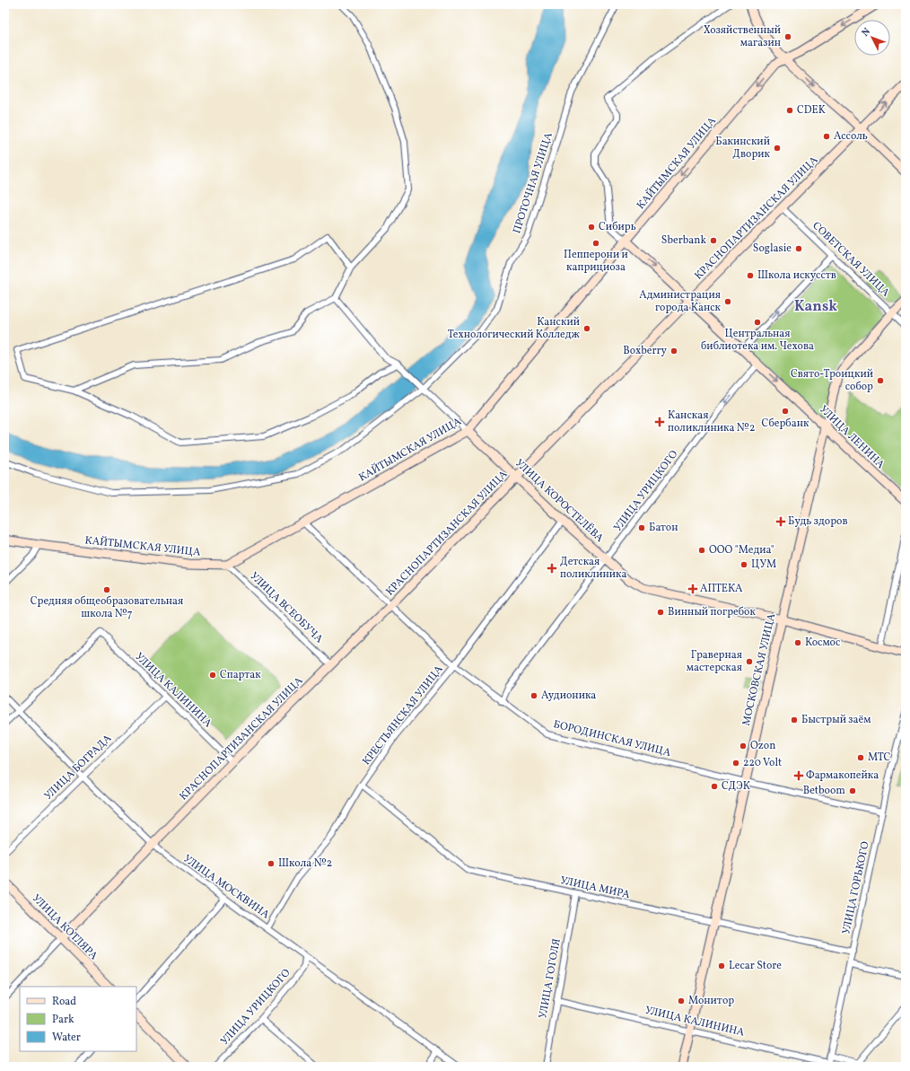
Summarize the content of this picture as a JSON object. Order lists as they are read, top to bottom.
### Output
{
  "streets": {
    "street": [
      "КАЙТЫМСКАЯ УЛИЦА",
      "ПРОТОЧНАЯ УЛИЦА",
      "КРАСНОПАРТИЗАНСКАЯ УЛИЦА",
      "СОВЕТСКАЯ УЛИЦА",
      "УЛИЦА ЛЕНИНА",
      "УЛИЦА УРИЦКОГО",
      "УЛИЦА КОРОСТЕЛЁВА",
      "УЛИЦА ВСЕОБУЧА",
      "МОСКОВСКАЯ УЛИЦА",
      "УЛИЦА КАЛИНИНА",
      "КРЕСТЬЯНСКАЯ УЛИЦА",
      "БОРОДИНСКАЯ УЛИЦА",
      "УЛИЦА БОГРАДА",
      "УЛИЦА МОСКВИНА",
      "УЛИЦА МИРА",
      "УЛИЦА ГОРЬКОГО",
      "УЛИЦА КОТЛЯРА",
      "УЛИЦА ГОГОЛЯ"
    ]
  },
  "crossings": [
    ["КАЙТЫМСКАЯ УЛИЦА", "УЛИЦА ЛЕНИНА"],
    ["КАЙТЫМСКАЯ УЛИЦА", "УЛИЦА КОРОСТЕЛЁВА"],
    ["КАЙТЫМСКАЯ УЛИЦА", "УЛИЦА ВСЕОБУЧА"],
    ["КАЙТЫМСКАЯ УЛИЦА", "БОРОДИНСКАЯ УЛИЦА"],
    ["ПРОТОЧНАЯ УЛИЦА", "УЛИЦА КОРОСТЕЛЁВА"],
    ["КРАСНОПАРТИЗАНСКАЯ УЛИЦА", "СОВЕТСКАЯ УЛИЦА"],
    ["КРАСНОПАРТИЗАНСКАЯ УЛИЦА", "УЛИЦА ЛЕНИНА"],
    ["КРАСНОПАРТИЗАНСКАЯ УЛИЦА", "УЛИЦА КОРОСТЕЛЁВА"],
    ["КРАСНОПАРТИЗАНСКАЯ УЛИЦА", "УЛИЦА ВСЕОБУЧА"],
    ["КРАСНОПАРТИЗАНСКАЯ УЛИЦА", "УЛИЦА КАЛИНИНА"],
    ["КРАСНОПАРТИЗАНСКАЯ УЛИЦА", "БОРОДИНСКАЯ УЛИЦА"],
    ["КРАСНОПАРТИЗАНСКАЯ УЛИЦА", "УЛИЦА МОСКВИНА"],
    ["КРАСНОПАРТИЗАНСКАЯ УЛИЦА", "УЛИЦА КОТЛЯРА"],
    ["СОВЕТСКАЯ УЛИЦА", "МОСКОВСКАЯ УЛИЦА"],
    ["УЛИЦА ЛЕНИНА", "УЛИЦА УРИЦКОГО"],
    ["УЛИЦА ЛЕНИНА", "МОСКОВСКАЯ УЛИЦА"],
    ["УЛИЦА УРИЦКОГО", "УЛИЦА КОРОСТЕЛЁВА"],
    ["УЛИЦА УРИЦКОГО", "БОРОДИНСКАЯ УЛИЦА"],
    ["УЛИЦА УРИЦКОГО", "УЛИЦА МОСКВИНА"],
    ["УЛИЦА КОРОСТЕЛЁВА", "МОСКОВСКАЯ УЛИЦА"],
    ["УЛИЦА КОРОСТЕЛЁВА", "КРЕСТЬЯНСКАЯ УЛИЦА"],
    ["МОСКОВСКАЯ УЛИЦА", "УЛИЦА КАЛИНИНА"],
    ["МОСКОВСКАЯ УЛИЦА", "БОРОДИНСКАЯ УЛИЦА"],
    ["МОСКОВСКАЯ УЛИЦА", "УЛИЦА МИРА"],
    ["УЛИЦА КАЛИНИНА", "УЛИЦА БОГРАДА"],
    ["УЛИЦА КАЛИНИНА", "УЛИЦА МОСКВИНА"],
    ["УЛИЦА КАЛИНИНА", "УЛИЦА ГОРЬКОГО"],
    ["УЛИЦА КАЛИНИНА", "УЛИЦА ГОГОЛЯ"],
    ["КРЕСТЬЯНСКАЯ УЛИЦА", "БОРОДИНСКАЯ УЛИЦА"],
    ["КРЕСТЬЯНСКАЯ УЛИЦА", "УЛИЦА МОСКВИНА"],
    ["КРЕСТЬЯНСКАЯ УЛИЦА", "УЛИЦА МИРА"],
    ["БОРОДИНСКАЯ УЛИЦА", "УЛИЦА ГОРЬКОГО"],
    ["УЛИЦА БОГРАДА", "УЛИЦА МОСКВИНА"],
    ["УЛИЦА МИРА", "УЛИЦА ГОРЬКОГО"],
    ["УЛИЦА МИРА", "УЛИЦА ГОГОЛЯ"]
  ],
  "one_way": ["УЛИЦА ЛЕНИНА", "УЛИЦА УРИЦКОГО"],
  "districts": ["Kansk"],
  "places": {
    "other": [
      "Хозяйственный магазин",
      "CDEK",
      "Ассоль",
      "Бакинский Дворик",
      "Сибирь",
      "Sberbank",
      "Пепперони и каприциоза",
      "Soglasie",
      "Школа искусств",
      "Администрация города Канск",
      "Центральная библиотека им. Чехова",
      "Канский Технологический Колледж",
      "Boxberry",
      "Свято-Троицкий собор",
      "Сбербанк",
      "Батон",
      "ООО \"Медиа\"",
      "ЦУМ",
      "Средняя общеобразовательная школа №7",
      "Винный погребок",
      "Космос",
      "Граверная мастерская",
      "Спартак",
      "Аудионика",
      "Быстрый заём",
      "Ozon",
      "МТС",
      "220 Volt",
      "СДЭК",
      "Betboom",
      "Школа №2",
      "Lecar Store",
      "Монитор"
    ],
    "health": [
      "Канская поликлиника №2",
      "Будь здоров",
      "Детская поликлиника",
      "АПТЕКА",
      "Фармакопейка"
    ]
  },
  "legend": ["Road", "Park", "Water"],
  "north": "top left"
}
